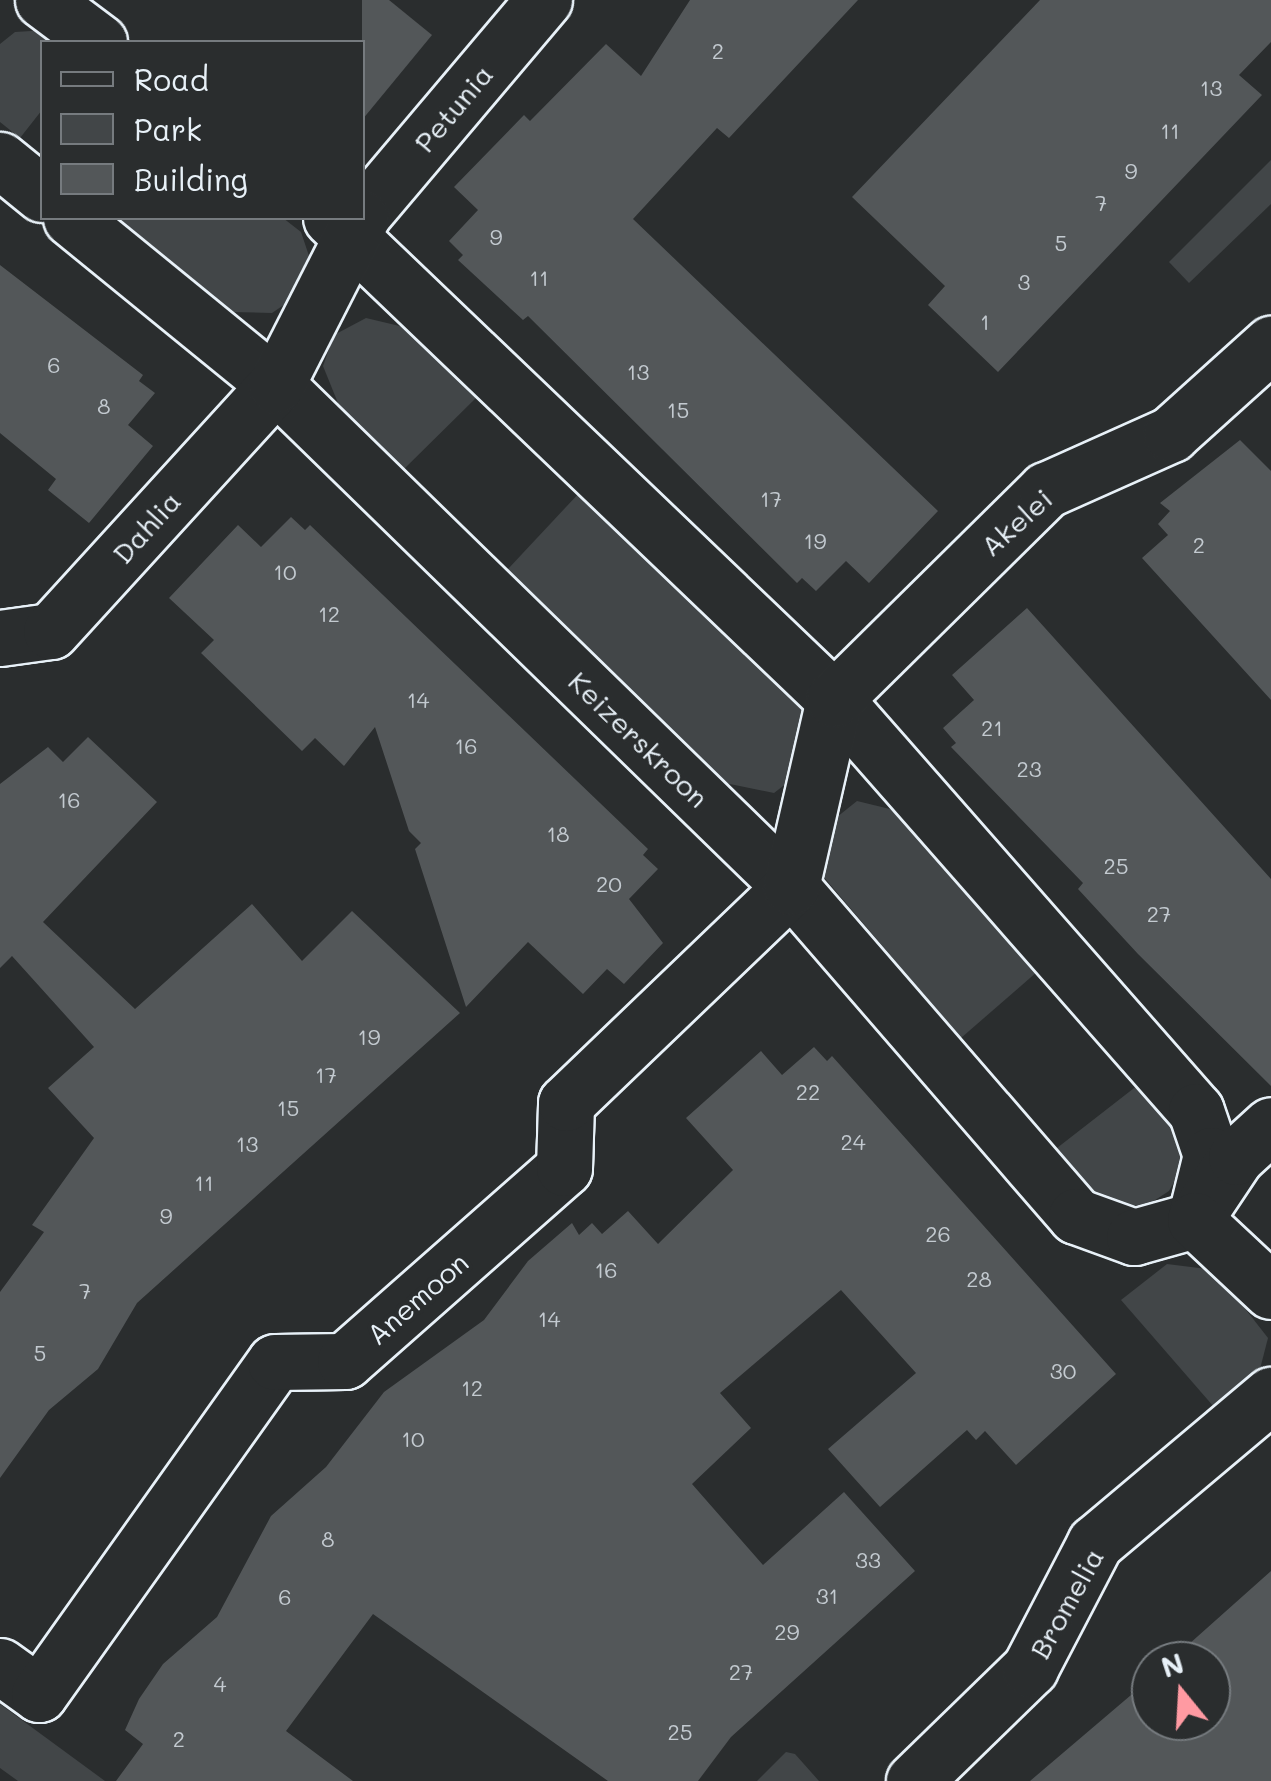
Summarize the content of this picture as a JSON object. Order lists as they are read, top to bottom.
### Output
{
  "streets": {
    "street": [
      "Petunia",
      "Akelei",
      "Dahlia",
      "Keizerskroon",
      "Anemoon",
      "Bromelia"
    ]
  },
  "crossings": [
    ["Petunia", "Dahlia"],
    ["Petunia", "Keizerskroon"],
    ["Dahlia", "Keizerskroon"],
    ["Keizerskroon", "Anemoon"]
  ],
  "house_numbers": [
    "2",
    "13",
    "11",
    "9",
    "7",
    "9",
    "5",
    "11",
    "3",
    "1",
    "6",
    "13",
    "8",
    "15",
    "17",
    "19",
    "2",
    "10",
    "12",
    "14",
    "21",
    "16",
    "23",
    "16",
    "18",
    "25",
    "20",
    "27",
    "19",
    "17",
    "22",
    "15",
    "24",
    "13",
    "11",
    "9",
    "26",
    "16",
    "28",
    "7",
    "14",
    "5",
    "30",
    "12",
    "10",
    "8",
    "33",
    "31",
    "6",
    "29",
    "27",
    "4",
    "25",
    "2"
  ],
  "legend": ["Road", "Park", "Building"],
  "north": "top"
}
